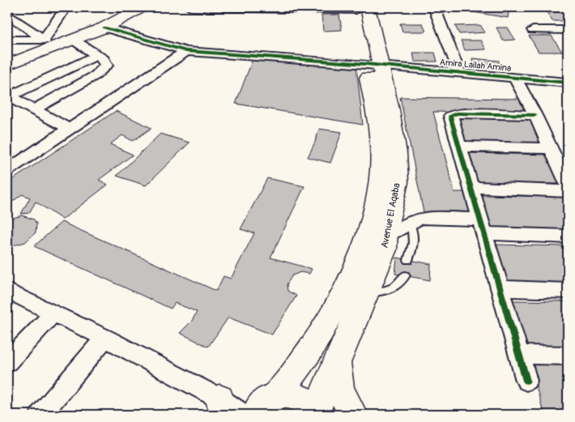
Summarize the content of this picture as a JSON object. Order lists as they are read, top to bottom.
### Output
{
  "streets": {
    "main road": ["Avenue El Aqaba"],
    "street": ["Amira Lailah Amina"]
  },
  "crossings": [
    ["Amira Lailah Amina", "Avenue El Aqaba"]
  ]
}
